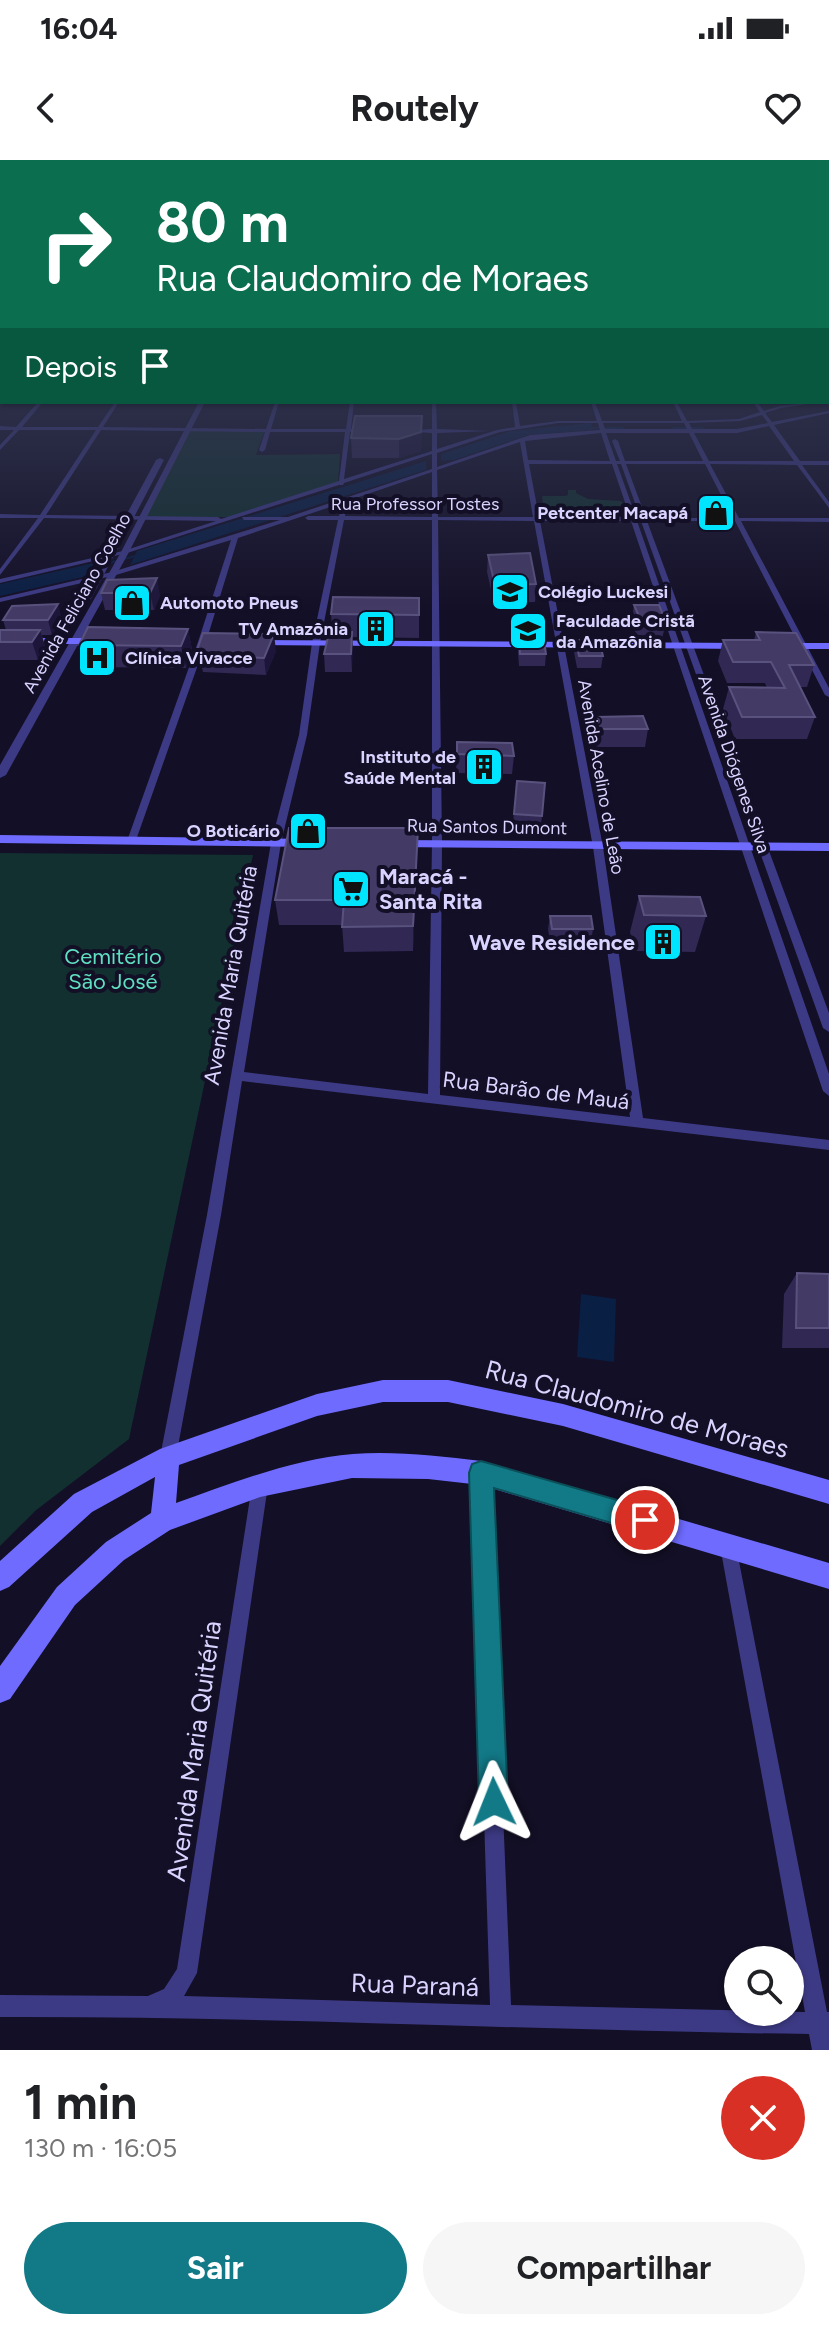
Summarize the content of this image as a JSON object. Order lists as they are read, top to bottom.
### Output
{
  "streets": {
    "main road": ["Rua Santos Dumont", "Rua Claudomiro de Moraes"],
    "street": [
      "Rua Professor Tostes",
      "Avenida Feliciano Coelho",
      "Avenida Diógenes Silva",
      "Avenida Acelino de Leão",
      "Avenida Maria Quitéria",
      "Rua Barão de Mauá",
      "Rua Paraná"
    ]
  },
  "crossings": [
    ["Rua Professor Tostes", "Avenida Feliciano Coelho"],
    ["Rua Professor Tostes", "Avenida Diógenes Silva"],
    ["Rua Professor Tostes", "Avenida Acelino de Leão"],
    ["Rua Professor Tostes", "Avenida Maria Quitéria"],
    ["Avenida Diógenes Silva", "Rua Santos Dumont"],
    ["Avenida Acelino de Leão", "Rua Santos Dumont"],
    ["Avenida Acelino de Leão", "Rua Barão de Mauá"],
    ["Avenida Maria Quitéria", "Rua Barão de Mauá"],
    ["Avenida Maria Quitéria", "Rua Claudomiro de Moraes"],
    ["Avenida Maria Quitéria", "Rua Paraná"]
  ],
  "parks": ["Cemitério São José"],
  "places": {
    "shop": ["Petcenter Macapá", "Automoto Pneus", "O Boticário"],
    "school or university": ["Colégio Luckesi", "Faculdade Cristã da Amazônia"],
    "building": ["TV Amazônia", "Instituto de Saúde Mental", "Wave Residence"],
    "hospital": ["Clínica Vivacce"],
    "supermarket": ["Maracá - Santa Rita"]
  },
  "page": {
    "status": "16:04",
    "header": "Routely",
    "turn": ["80 m", "Rua Claudomiro de Moraes"],
    "then": "Depois",
    "heading": ["1 min", "130 m · 16:05"],
    "buttons": ["Sair", "Compartilhar"]
  }
}
